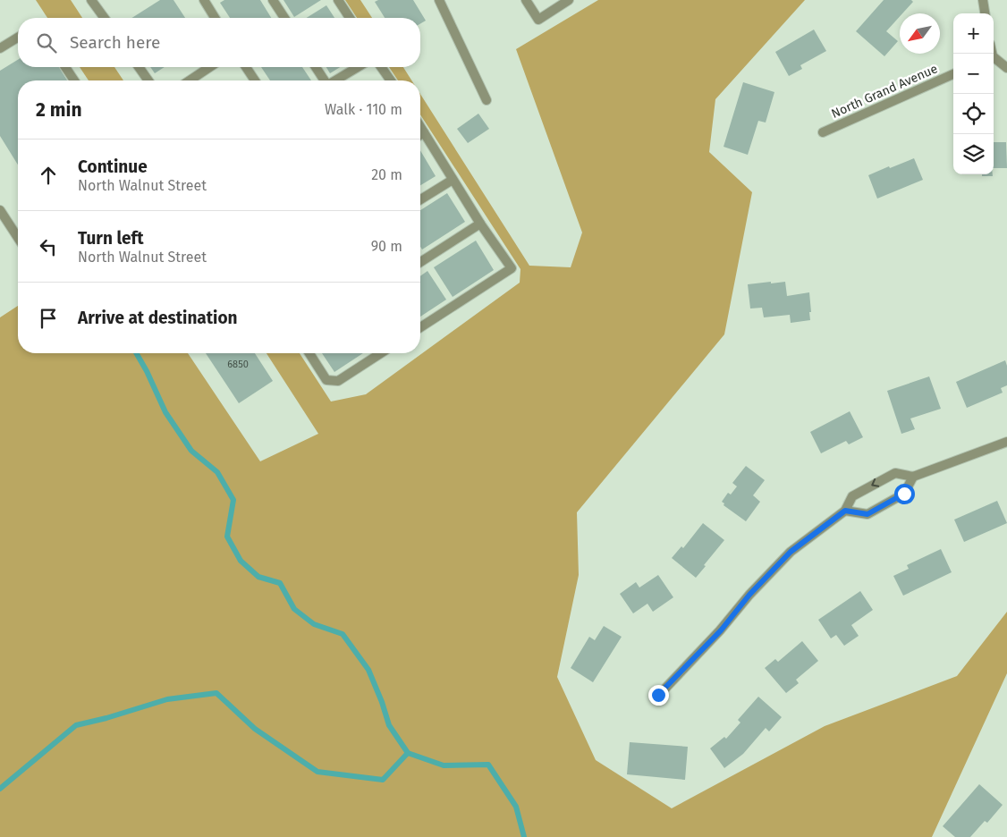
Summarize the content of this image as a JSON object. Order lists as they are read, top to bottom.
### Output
{
  "streets": {
    "street": ["North Grand Avenue"]
  },
  "house_numbers": ["6850"],
  "north": "bottom left",
  "page": {
    "map_buttons": ["+", "−"],
    "search": "Search here",
    "heading": ["2 min", "Walk · 110 m"],
    "list": [
      ["Continue", "North Walnut Street", "20 m"],
      ["Turn left", "North Walnut Street", "90 m"],
      "Arrive at destination"
    ]
  }
}
